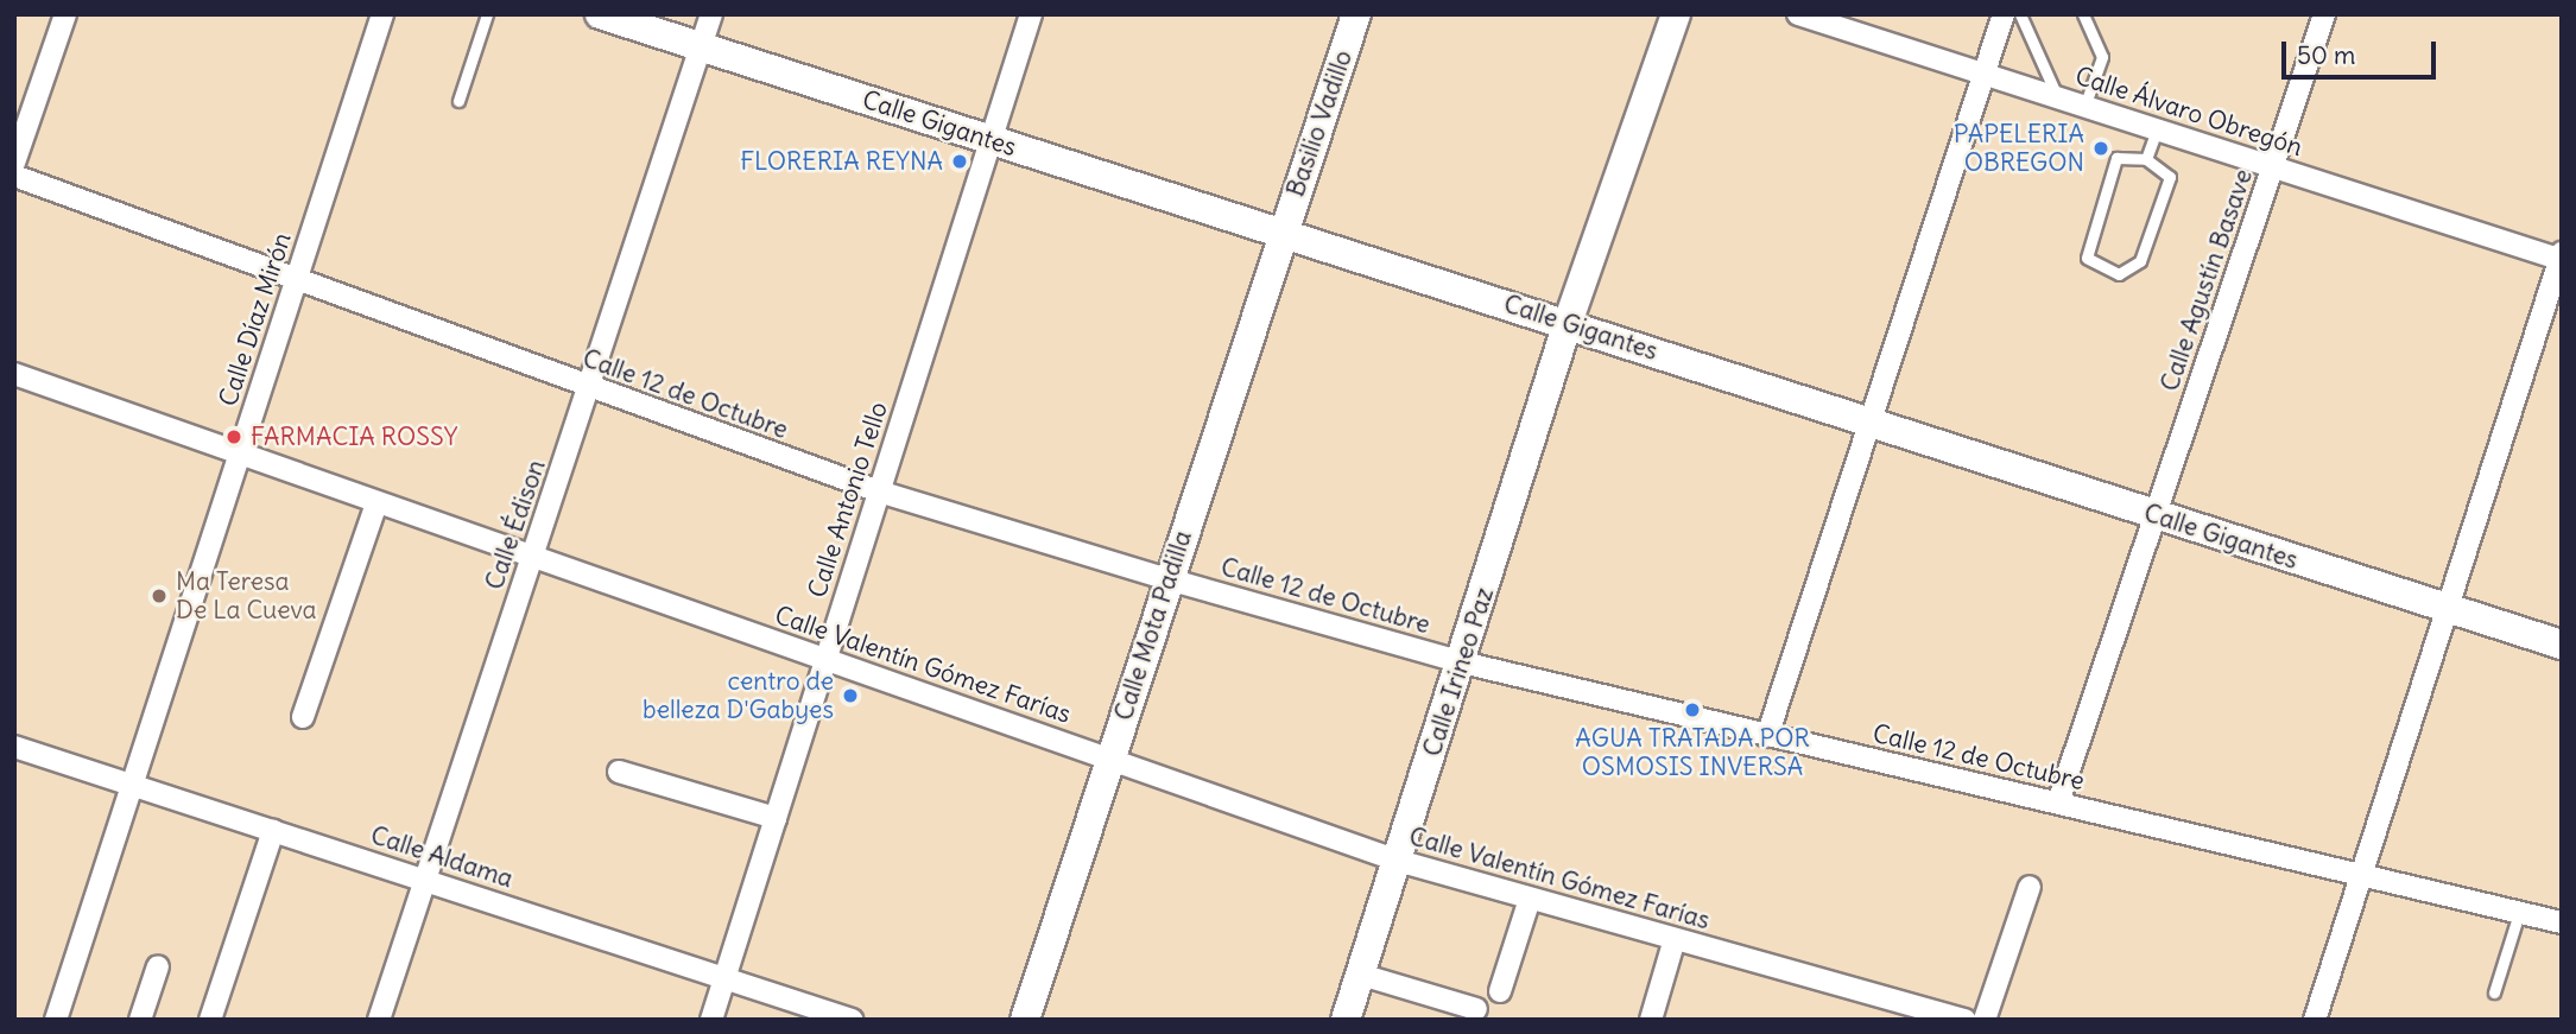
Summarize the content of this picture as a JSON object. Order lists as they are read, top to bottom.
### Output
{
  "streets": {
    "street": [
      "Calle Álvaro Obregón",
      "Calle Gigantes",
      "Basilio Vadillo",
      "Calle Agustín Basave",
      "Calle Díaz Mirón",
      "Calle 12 de Octubre",
      "Calle Antonio Tello",
      "Calle Édison",
      "Calle Mota Padilla",
      "Calle Valentín Gómez Farías",
      "Calle Irineo Paz",
      "Calle Aldama"
    ]
  },
  "crossings": [
    ["Calle Álvaro Obregón", "Calle Agustín Basave"],
    ["Calle Gigantes", "Basilio Vadillo"],
    ["Calle Gigantes", "Calle Agustín Basave"],
    ["Calle Gigantes", "Calle Antonio Tello"],
    ["Calle Gigantes", "Calle Édison"],
    ["Calle Gigantes", "Calle Mota Padilla"],
    ["Calle Gigantes", "Calle Irineo Paz"],
    ["Basilio Vadillo", "Calle Mota Padilla"],
    ["Calle Agustín Basave", "Calle 12 de Octubre"],
    ["Calle Díaz Mirón", "Calle 12 de Octubre"],
    ["Calle Díaz Mirón", "Calle Valentín Gómez Farías"],
    ["Calle Díaz Mirón", "Calle Aldama"],
    ["Calle 12 de Octubre", "Calle Antonio Tello"],
    ["Calle 12 de Octubre", "Calle Édison"],
    ["Calle 12 de Octubre", "Calle Mota Padilla"],
    ["Calle 12 de Octubre", "Calle Irineo Paz"],
    ["Calle Antonio Tello", "Calle Valentín Gómez Farías"],
    ["Calle Antonio Tello", "Calle Aldama"],
    ["Calle Édison", "Calle Valentín Gómez Farías"],
    ["Calle Édison", "Calle Aldama"],
    ["Calle Mota Padilla", "Calle Valentín Gómez Farías"],
    ["Calle Valentín Gómez Farías", "Calle Irineo Paz"]
  ],
  "places": [
    "PAPELERIA OBREGON",
    "FLORERIA REYNA",
    "FARMACIA ROSSY",
    "Ma Teresa De La Cueva",
    "centro de belleza D'Gabyes",
    "AGUA TRATADA POR OSMOSIS INVERSA"
  ],
  "scale_bar": "50 m"
}
